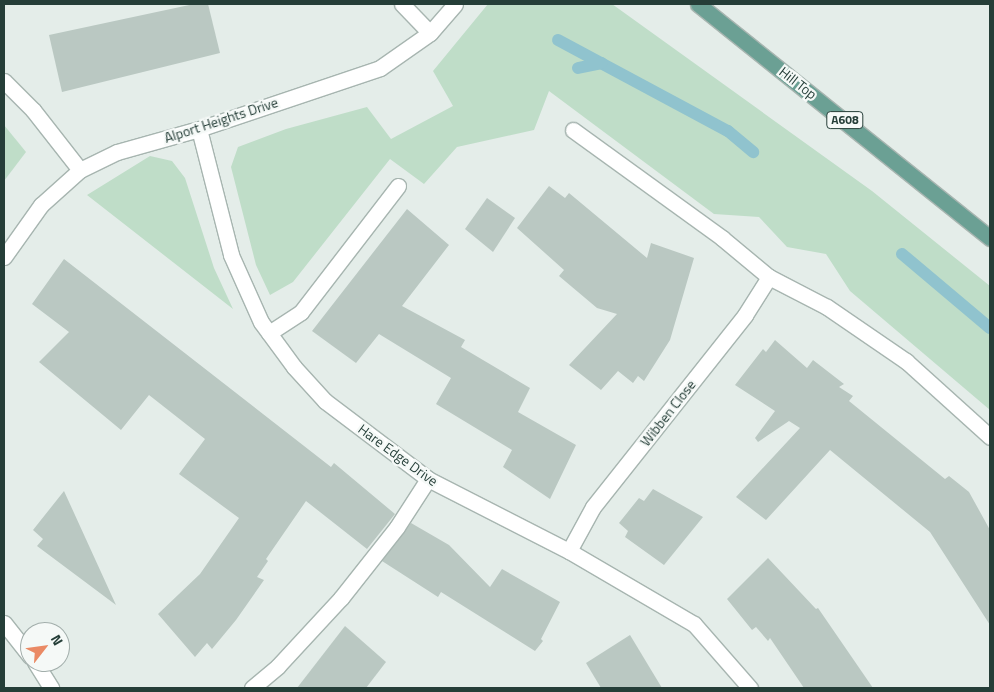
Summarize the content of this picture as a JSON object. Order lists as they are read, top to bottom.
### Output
{
  "streets": {
    "main road": ["Hill Top", "A608"],
    "street": ["Alport Heights Drive", "Wibben Close", "Hare Edge Drive"]
  },
  "crossings": [
    ["Alport Heights Drive", "Hare Edge Drive"],
    ["Wibben Close", "Hare Edge Drive"]
  ],
  "north": "top right"
}
